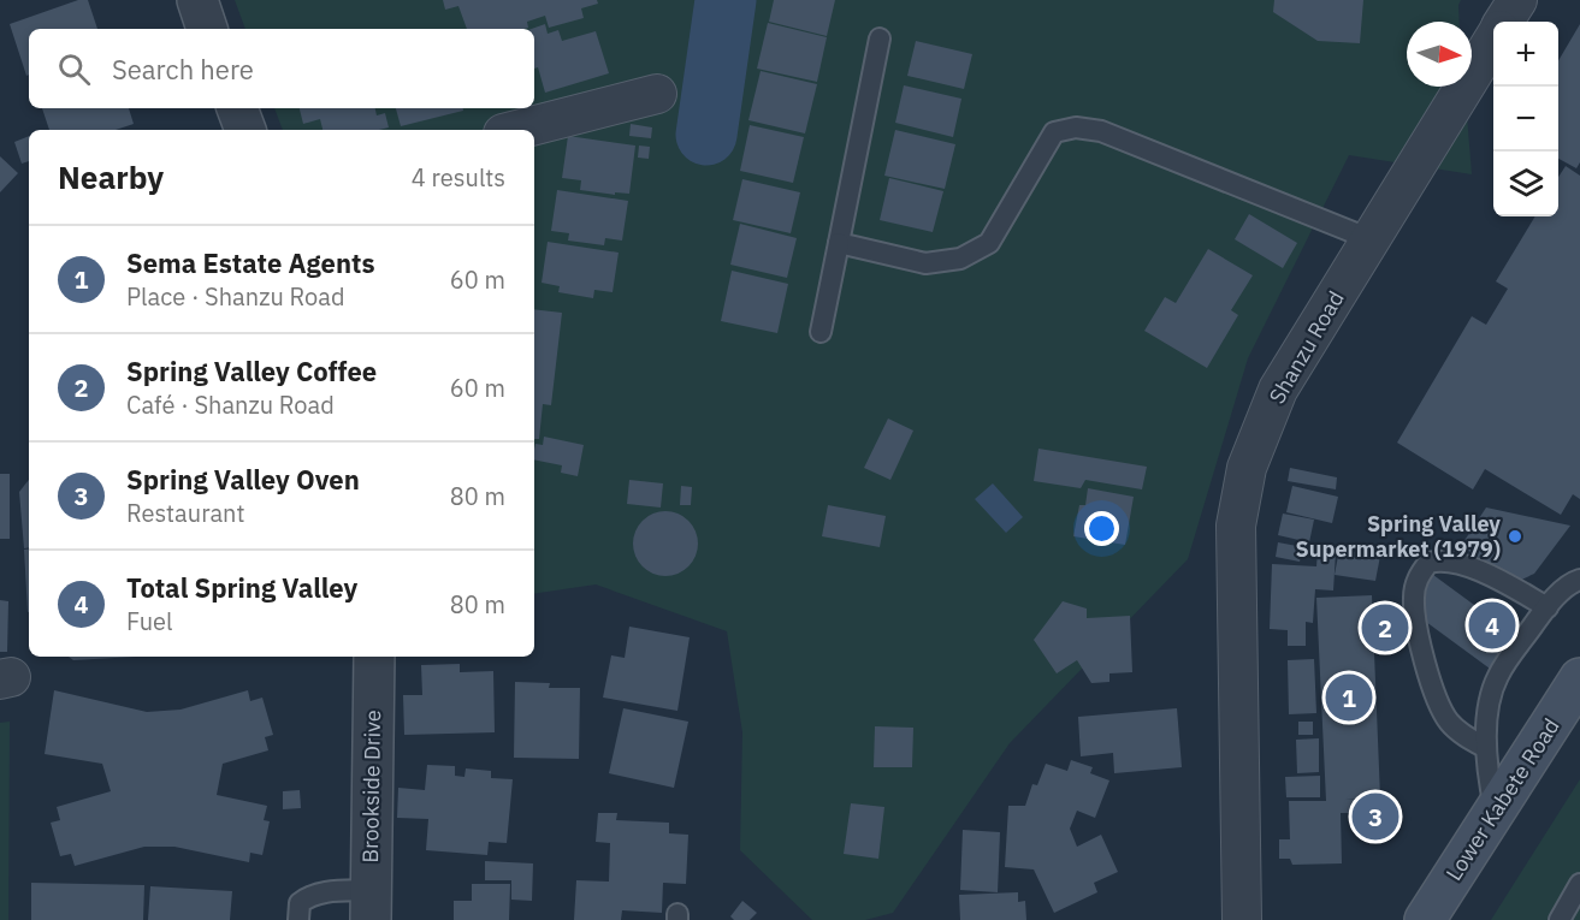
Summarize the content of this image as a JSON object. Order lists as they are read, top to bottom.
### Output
{
  "streets": {
    "main road": ["Lower Kabete Road"],
    "street": ["Shanzu Road", "Brookside Drive"]
  },
  "places": ["Spring Valley Supermarket (1979)"],
  "north": "right",
  "page": {
    "map_buttons": ["+", "−"],
    "search": "Search here",
    "heading": ["Nearby", "4 results"],
    "list": [
      {
        "mark": "1",
        "name": "Sema Estate Agents",
        "note": "Place · Shanzu Road",
        "value": "60 m"
      },
      {
        "mark": "2",
        "name": "Spring Valley Coffee",
        "note": "Café · Shanzu Road",
        "value": "60 m"
      },
      {
        "mark": "3",
        "name": "Spring Valley Oven",
        "note": "Restaurant",
        "value": "80 m"
      },
      {
        "mark": "4",
        "name": "Total Spring Valley",
        "note": "Fuel",
        "value": "80 m"
      }
    ],
    "pins": [
      "4",
      "2",
      "1",
      "3"
    ]
  }
}
